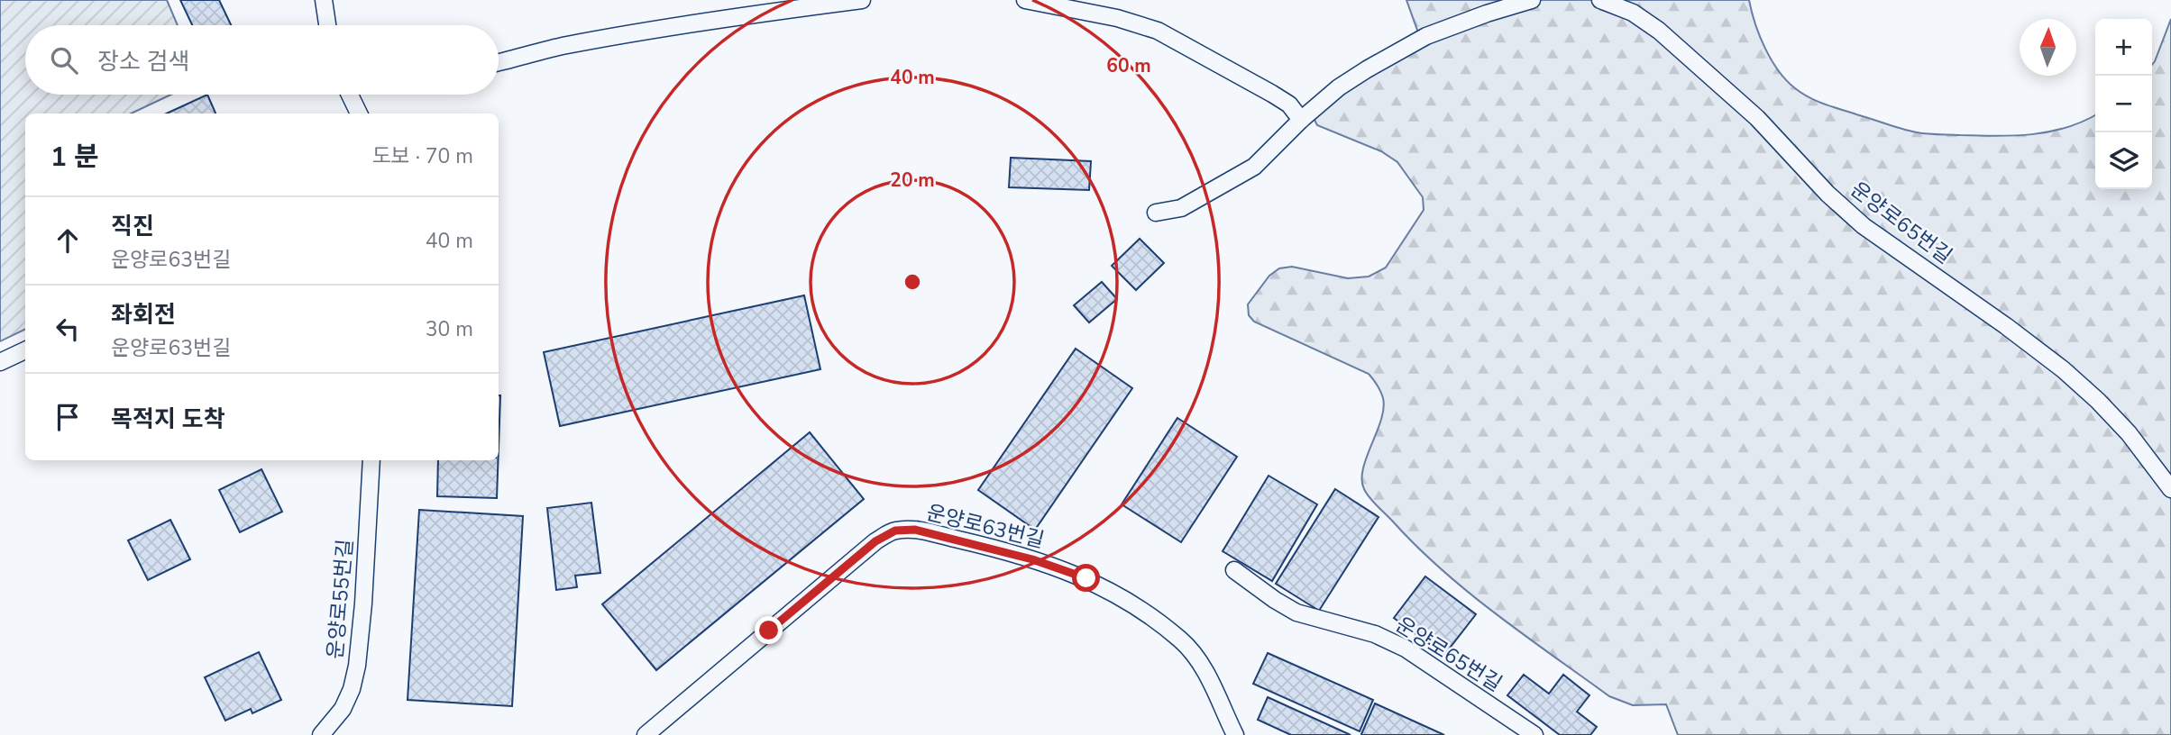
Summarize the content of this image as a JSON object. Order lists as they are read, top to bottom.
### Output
{
  "streets": {
    "lane": ["운양로65번길", "운양로63번길", "운양로55번길"]
  },
  "north": "top",
  "page": {
    "map_buttons": ["+", "−"],
    "search": "장소 검색",
    "heading": ["1 분", "도보 · 70 m"],
    "list": [
      ["직진", "운양로63번길", "40 m"],
      ["좌회전", "운양로63번길", "30 m"],
      "목적지 도착"
    ]
  },
  "rings": ["60 m", "40 m", "20 m"]
}
